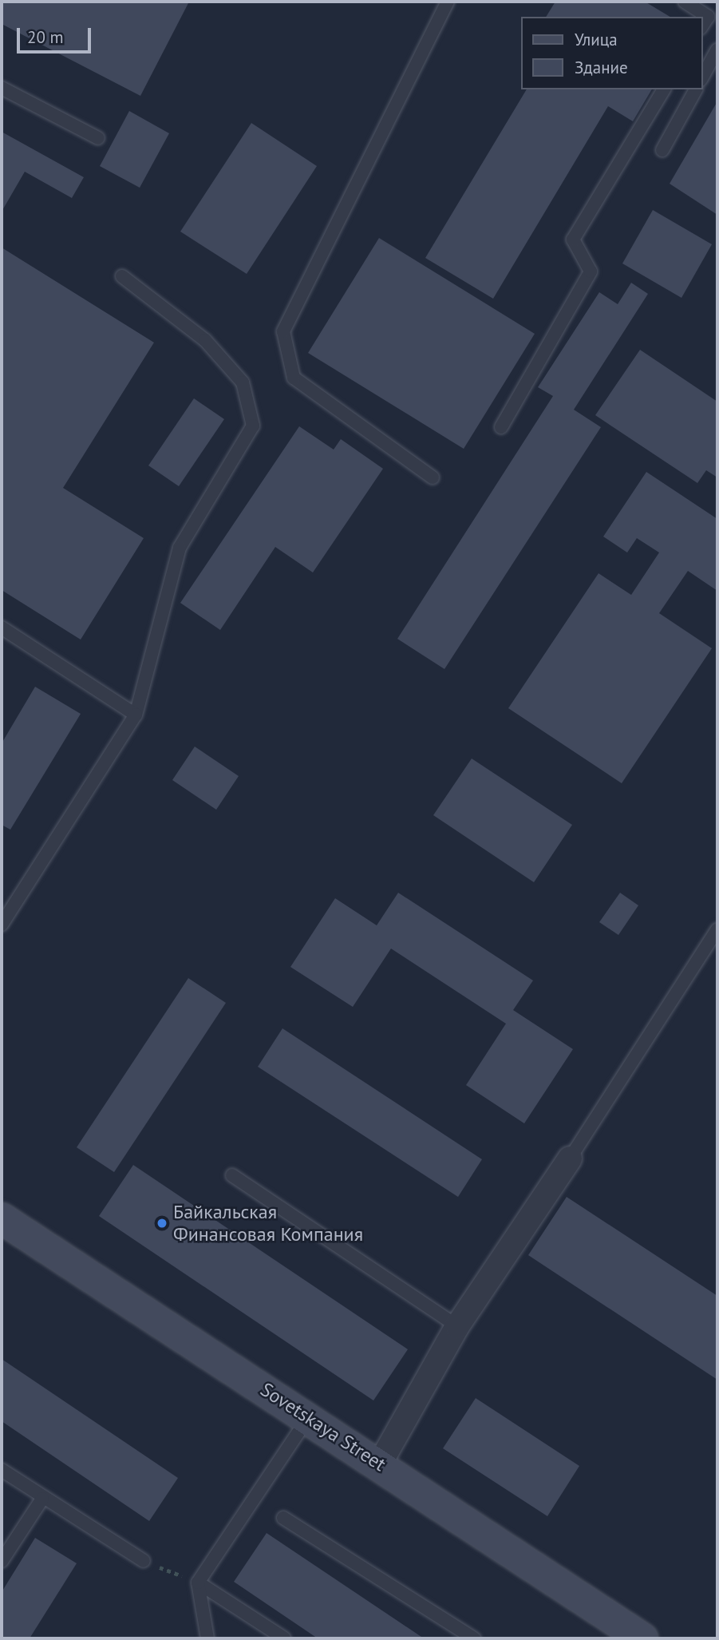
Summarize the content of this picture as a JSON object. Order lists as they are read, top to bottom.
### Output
{
  "streets": {
    "main road": ["Sovetskaya Street"]
  },
  "places": ["Байкальская Финансовая Компания"],
  "legend": ["Улица", "Здание"],
  "scale_bar": "20 m"
}
